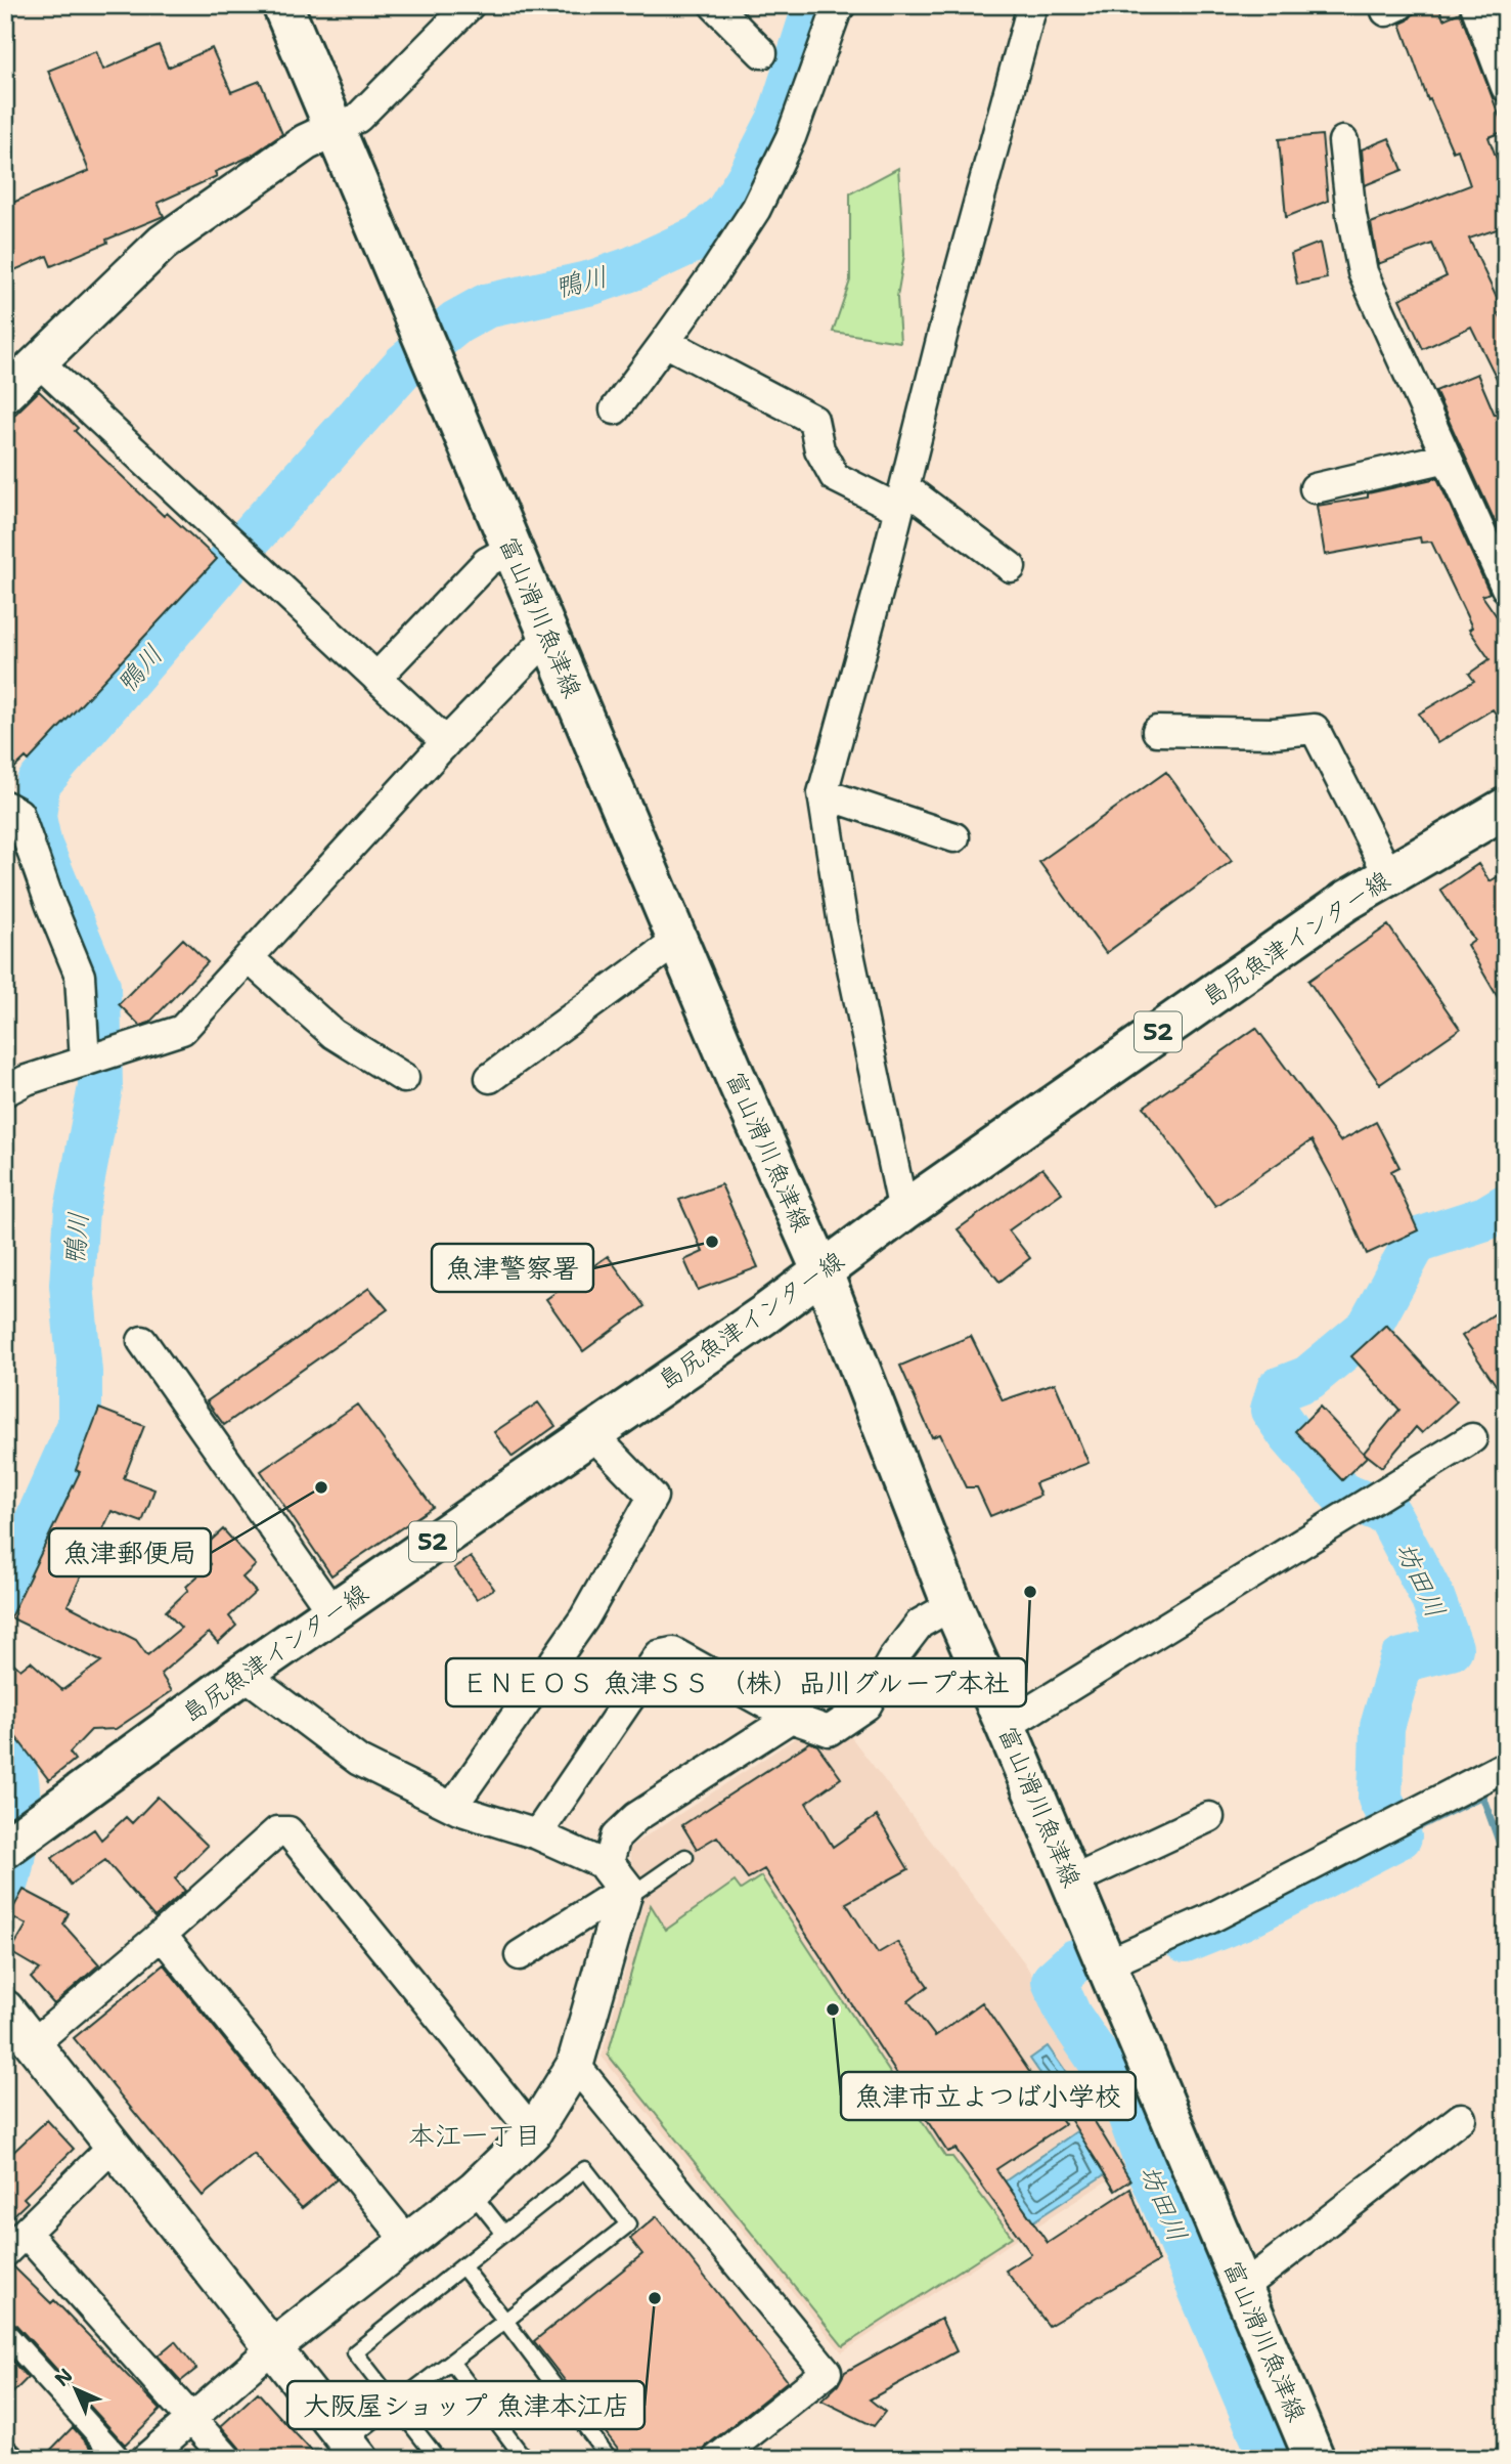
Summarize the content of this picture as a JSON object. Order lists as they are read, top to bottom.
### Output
{
  "streets": {
    "main road": ["富山滑川魚津線", "島尻魚津インター線", "52"]
  },
  "crossings": [
    ["富山滑川魚津線", "島尻魚津インター線"]
  ],
  "districts": ["本江一丁目"],
  "water": ["鴨川", "坊田川"],
  "places": [
    "魚津警察署",
    "魚津郵便局",
    "ＥＮＥＯＳ 魚津ＳＳ （株）品川グループ本社",
    "魚津市立よつば小学校",
    "大阪屋ショップ 魚津本江店"
  ],
  "north": "top left"
}
